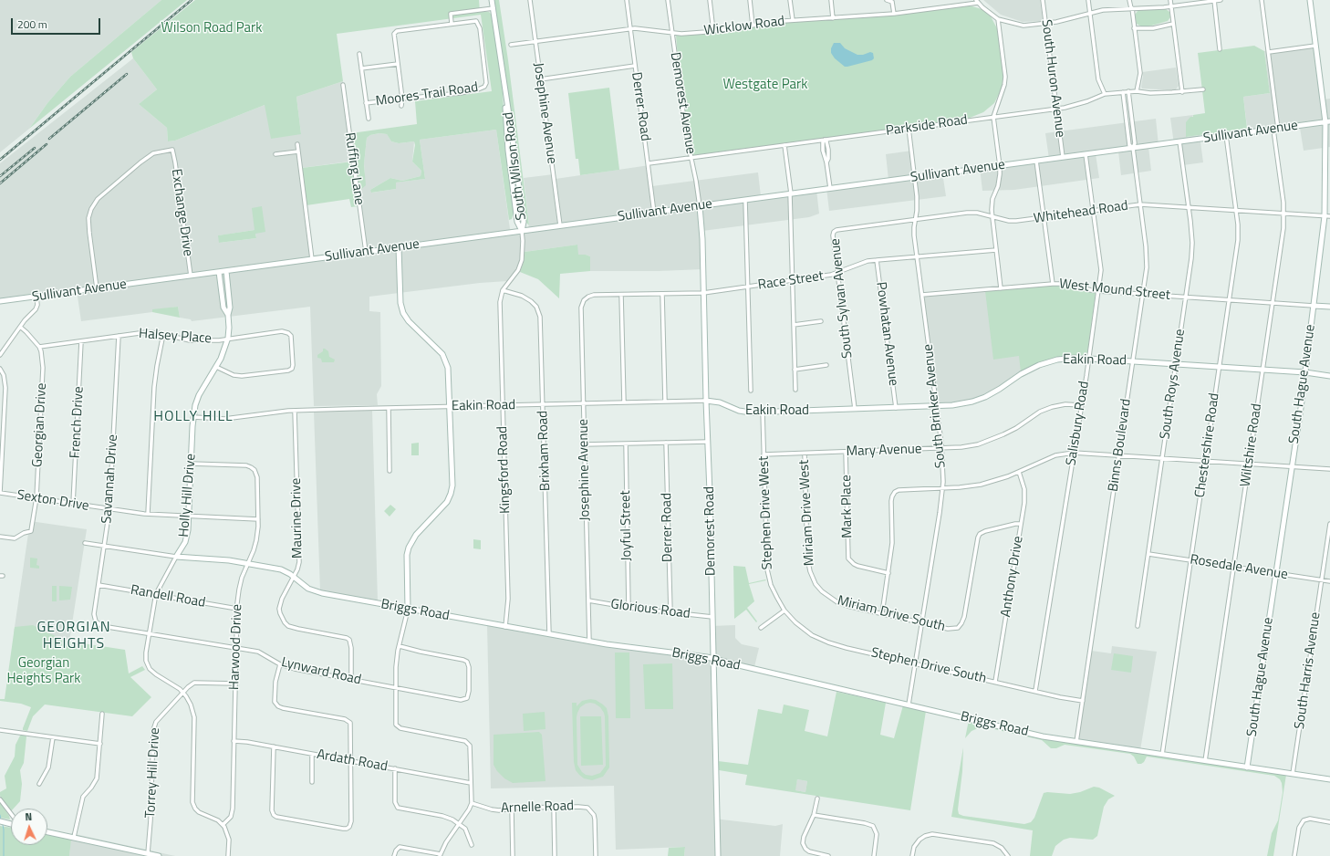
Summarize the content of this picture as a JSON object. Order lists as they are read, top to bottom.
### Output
{
  "streets": {
    "street": [
      "Wicklow Road",
      "South Huron Avenue",
      "Moores Trail Road",
      "Demorest Avenue",
      "Derrer Road",
      "Josephine Avenue",
      "Parkside Road",
      "Sullivant Avenue",
      "South Wilson Road",
      "Ruffing Lane",
      "Exchange Drive",
      "Whitehead Road",
      "Race Street",
      "West Mound Street",
      "South Sylvan Avenue",
      "Powhatan Avenue",
      "Halsey Place",
      "Eakin Road",
      "South Roys Avenue",
      "South Hague Avenue",
      "South Brinker Avenue",
      "French Drive",
      "Salisbury Road",
      "Georgian Drive",
      "Binns Boulevard",
      "Chestershire Road",
      "Wiltshire Road",
      "Brixham Road",
      "Mary Avenue",
      "Kingsford Road",
      "Savannah Drive",
      "Holly Hill Drive",
      "Sexton Drive",
      "Mark Place",
      "Stephen Drive West",
      "Miriam Drive West",
      "Maurine Drive",
      "Joyful Street",
      "Demorest Road",
      "Rosedale Avenue",
      "Anthony Drive",
      "Randell Road",
      "Glorious Road",
      "Briggs Road",
      "Miriam Drive South",
      "Harwood Drive",
      "Stephen Drive South",
      "South Harris Avenue",
      "Lynward Road",
      "Ardath Road",
      "Torrey Hill Drive",
      "Arnelle Road"
    ]
  },
  "crossings": [
    ["Wicklow Road", "Demorest Avenue"],
    ["Wicklow Road", "Derrer Road"],
    ["Wicklow Road", "Josephine Avenue"],
    ["South Huron Avenue", "Parkside Road"],
    ["South Huron Avenue", "Sullivant Avenue"],
    ["Demorest Avenue", "Parkside Road"],
    ["Demorest Avenue", "Sullivant Avenue"],
    ["Demorest Avenue", "Demorest Road"],
    ["Derrer Road", "Parkside Road"],
    ["Derrer Road", "Sullivant Avenue"],
    ["Derrer Road", "Glorious Road"],
    ["Josephine Avenue", "Sullivant Avenue"],
    ["Josephine Avenue", "Race Street"],
    ["Josephine Avenue", "Eakin Road"],
    ["Josephine Avenue", "Glorious Road"],
    ["Josephine Avenue", "Briggs Road"],
    ["Parkside Road", "South Brinker Avenue"],
    ["Parkside Road", "Binns Boulevard"],
    ["Sullivant Avenue", "South Wilson Road"],
    ["Sullivant Avenue", "Ruffing Lane"],
    ["Sullivant Avenue", "Exchange Drive"],
    ["Sullivant Avenue", "South Roys Avenue"],
    ["Sullivant Avenue", "South Hague Avenue"],
    ["Sullivant Avenue", "South Brinker Avenue"],
    ["Sullivant Avenue", "Salisbury Road"],
    ["Sullivant Avenue", "Binns Boulevard"],
    ["Sullivant Avenue", "Chestershire Road"],
    ["Sullivant Avenue", "Wiltshire Road"],
    ["Sullivant Avenue", "Kingsford Road"],
    ["Sullivant Avenue", "Holly Hill Drive"],
    ["Sullivant Avenue", "Demorest Road"],
    ["South Wilson Road", "Kingsford Road"],
    ["Whitehead Road", "South Sylvan Avenue"],
    ["Whitehead Road", "South Roys Avenue"],
    ["Whitehead Road", "South Hague Avenue"],
    ["Whitehead Road", "South Brinker Avenue"],
    ["Whitehead Road", "Salisbury Road"],
    ["Whitehead Road", "Binns Boulevard"],
    ["Whitehead Road", "Chestershire Road"],
    ["Whitehead Road", "Wiltshire Road"],
    ["Race Street", "South Sylvan Avenue"],
    ["Race Street", "Powhatan Avenue"],
    ["Race Street", "South Brinker Avenue"],
    ["Race Street", "Demorest Road"],
    ["West Mound Street", "South Roys Avenue"],
    ["West Mound Street", "South Hague Avenue"],
    ["West Mound Street", "South Brinker Avenue"],
    ["West Mound Street", "Salisbury Road"],
    ["West Mound Street", "Binns Boulevard"],
    ["West Mound Street", "Chestershire Road"],
    ["West Mound Street", "Wiltshire Road"],
    ["South Sylvan Avenue", "Eakin Road"],
    ["Powhatan Avenue", "Eakin Road"],
    ["Halsey Place", "French Drive"],
    ["Halsey Place", "Georgian Drive"],
    ["Halsey Place", "Savannah Drive"],
    ["Halsey Place", "Holly Hill Drive"],
    ["Eakin Road", "South Roys Avenue"],
    ["Eakin Road", "South Hague Avenue"],
    ["Eakin Road", "South Brinker Avenue"],
    ["Eakin Road", "Salisbury Road"],
    ["Eakin Road", "Binns Boulevard"],
    ["Eakin Road", "Chestershire Road"],
    ["Eakin Road", "Wiltshire Road"],
    ["Eakin Road", "Brixham Road"],
    ["Eakin Road", "Kingsford Road"],
    ["Eakin Road", "Holly Hill Drive"],
    ["Eakin Road", "Stephen Drive West"],
    ["Eakin Road", "Maurine Drive"],
    ["Eakin Road", "Demorest Road"],
    ["South Roys Avenue", "Rosedale Avenue"],
    ["South Hague Avenue", "Rosedale Avenue"],
    ["South Hague Avenue", "Briggs Road"],
    ["South Brinker Avenue", "Mary Avenue"],
    ["South Brinker Avenue", "Briggs Road"],
    ["South Brinker Avenue", "Miriam Drive South"],
    ["South Brinker Avenue", "Stephen Drive South"],
    ["French Drive", "Sexton Drive"],
    ["Salisbury Road", "Mary Avenue"],
    ["Salisbury Road", "Stephen Drive South"],
    ["Georgian Drive", "Sexton Drive"],
    ["Binns Boulevard", "Briggs Road"],
    ["Binns Boulevard", "Stephen Drive South"],
    ["Chestershire Road", "Rosedale Avenue"],
    ["Chestershire Road", "Briggs Road"],
    ["Wiltshire Road", "Rosedale Avenue"],
    ["Wiltshire Road", "Briggs Road"],
    ["Brixham Road", "Kingsford Road"],
    ["Brixham Road", "Briggs Road"],
    ["Mary Avenue", "Mark Place"],
    ["Mary Avenue", "Stephen Drive West"],
    ["Mary Avenue", "Miriam Drive West"],
    ["Kingsford Road", "Briggs Road"],
    ["Savannah Drive", "Sexton Drive"],
    ["Savannah Drive", "Randell Road"],
    ["Savannah Drive", "Briggs Road"],
    ["Savannah Drive", "Lynward Road"],
    ["Holly Hill Drive", "Sexton Drive"],
    ["Holly Hill Drive", "Randell Road"],
    ["Holly Hill Drive", "Briggs Road"],
    ["Holly Hill Drive", "Harwood Drive"],
    ["Holly Hill Drive", "Lynward Road"],
    ["Holly Hill Drive", "Torrey Hill Drive"],
    ["Sexton Drive", "Harwood Drive"],
    ["Stephen Drive West", "Stephen Drive South"],
    ["Miriam Drive West", "Miriam Drive South"],
    ["Maurine Drive", "Briggs Road"],
    ["Maurine Drive", "Lynward Road"],
    ["Joyful Street", "Glorious Road"],
    ["Demorest Road", "Glorious Road"],
    ["Demorest Road", "Briggs Road"],
    ["Rosedale Avenue", "South Harris Avenue"],
    ["Anthony Drive", "Miriam Drive South"],
    ["Anthony Drive", "Stephen Drive South"],
    ["Randell Road", "Harwood Drive"],
    ["Briggs Road", "Harwood Drive"],
    ["Briggs Road", "South Harris Avenue"],
    ["Harwood Drive", "Lynward Road"],
    ["Harwood Drive", "Ardath Road"],
    ["Harwood Drive", "Torrey Hill Drive"]
  ],
  "districts": ["HOLLY HILL", "GEORGIAN HEIGHTS"],
  "parks": ["Wilson Road Park", "Westgate Park", "Georgian Heights Park"],
  "scale_bar": "200 m",
  "north": "top"
}
